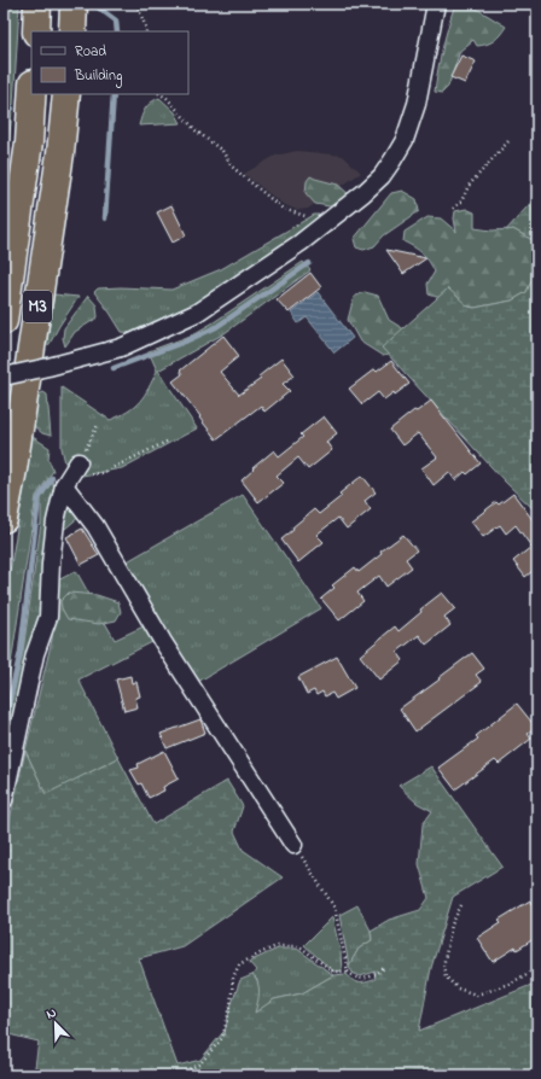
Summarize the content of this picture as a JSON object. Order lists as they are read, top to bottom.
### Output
{
  "streets": {
    "highway": ["M3"]
  },
  "legend": ["Road", "Building"],
  "north": "top left"
}
